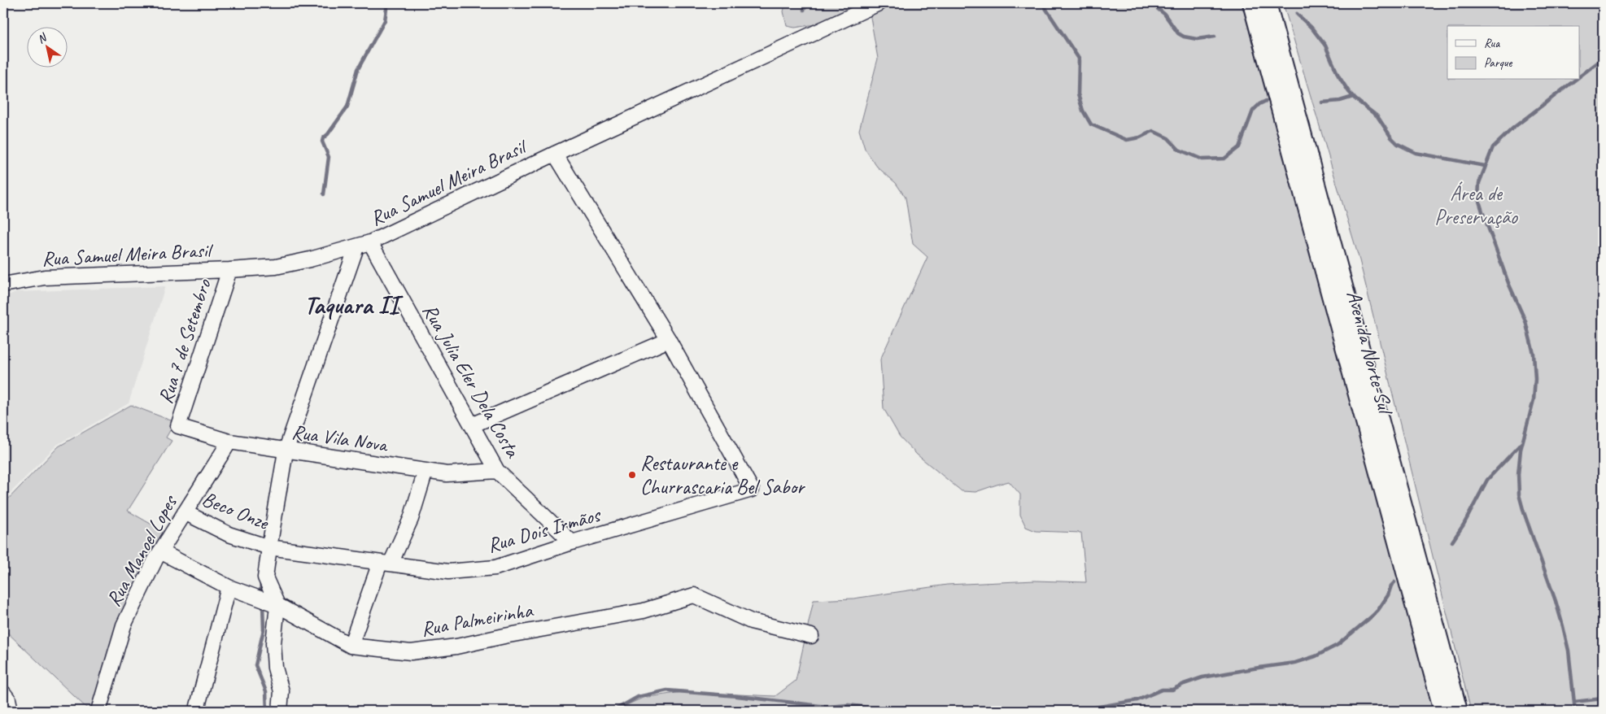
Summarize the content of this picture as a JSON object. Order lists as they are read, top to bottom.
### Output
{
  "streets": {
    "main road": ["Avenida Norte-Sul"],
    "street": [
      "Rua Samuel Meira Brasil",
      "Rua 7 de Setembro",
      "Rua Julia Eler Dela Costa",
      "Rua Vila Nova",
      "Beco Onze",
      "Rua Dois Irmãos",
      "Rua Manoel Lopes",
      "Rua Palmeirinha"
    ]
  },
  "crossings": [
    ["Rua Samuel Meira Brasil", "Rua 7 de Setembro"],
    ["Rua Samuel Meira Brasil", "Rua Julia Eler Dela Costa"],
    ["Rua 7 de Setembro", "Rua Vila Nova"],
    ["Rua Julia Eler Dela Costa", "Rua Vila Nova"],
    ["Rua Julia Eler Dela Costa", "Rua Dois Irmãos"],
    ["Rua Vila Nova", "Rua Manoel Lopes"],
    ["Beco Onze", "Rua Dois Irmãos"],
    ["Beco Onze", "Rua Manoel Lopes"],
    ["Rua Manoel Lopes", "Rua Palmeirinha"]
  ],
  "districts": ["Taquara II"],
  "parks": ["Área de Preservação"],
  "places": ["Restaurante e Churrascaria Bel Sabor"],
  "legend": ["Rua", "Parque"],
  "north": "top left"
}
